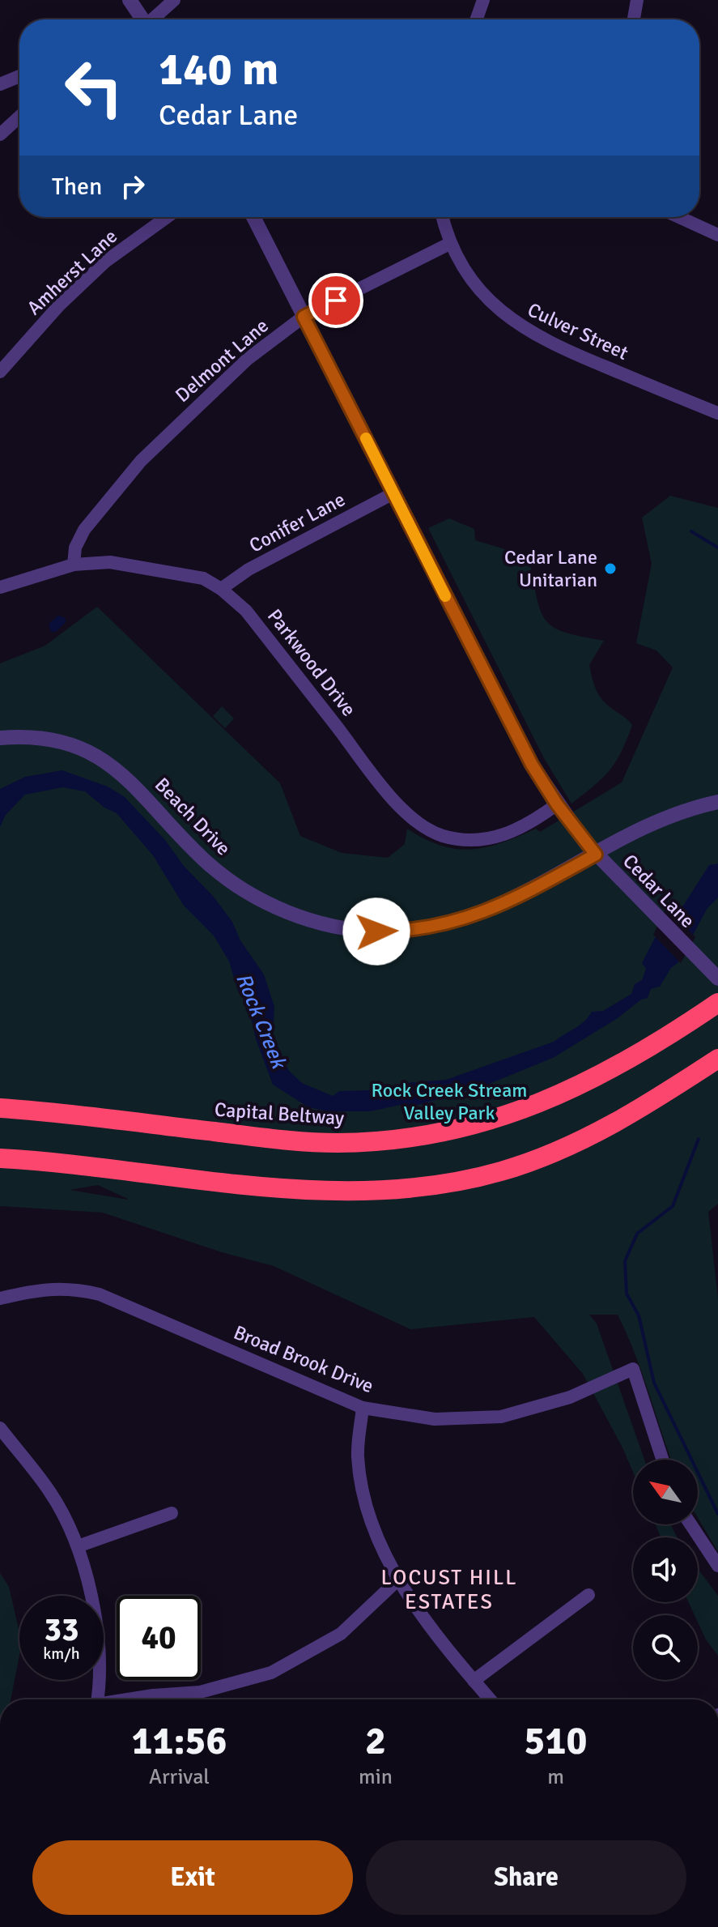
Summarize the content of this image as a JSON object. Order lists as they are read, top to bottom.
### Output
{
  "streets": {
    "highway": ["Capital Beltway"],
    "street": [
      "Amherst Lane",
      "Culver Street",
      "Delmont Lane",
      "Conifer Lane",
      "Parkwood Drive",
      "Beach Drive",
      "Cedar Lane",
      "Broad Brook Drive"
    ]
  },
  "crossings": [
    ["Culver Street", "Delmont Lane"],
    ["Delmont Lane", "Parkwood Drive"],
    ["Delmont Lane", "Cedar Lane"],
    ["Conifer Lane", "Parkwood Drive"],
    ["Conifer Lane", "Cedar Lane"],
    ["Parkwood Drive", "Cedar Lane"],
    ["Beach Drive", "Cedar Lane"]
  ],
  "districts": ["LOCUST HILL ESTATES"],
  "water": ["Rock Creek"],
  "parks": ["Rock Creek Stream Valley Park"],
  "places": ["Cedar Lane Unitarian"],
  "north": "top left",
  "page": {
    "turn": ["140 m", "Cedar Lane"],
    "then": "Then",
    "speed": "33 km/h",
    "limit": "40",
    "eta": [
      "11:56",
      "Arrival",
      "2",
      "min",
      "510",
      "m"
    ],
    "buttons": ["Exit", "Share"]
  }
}
